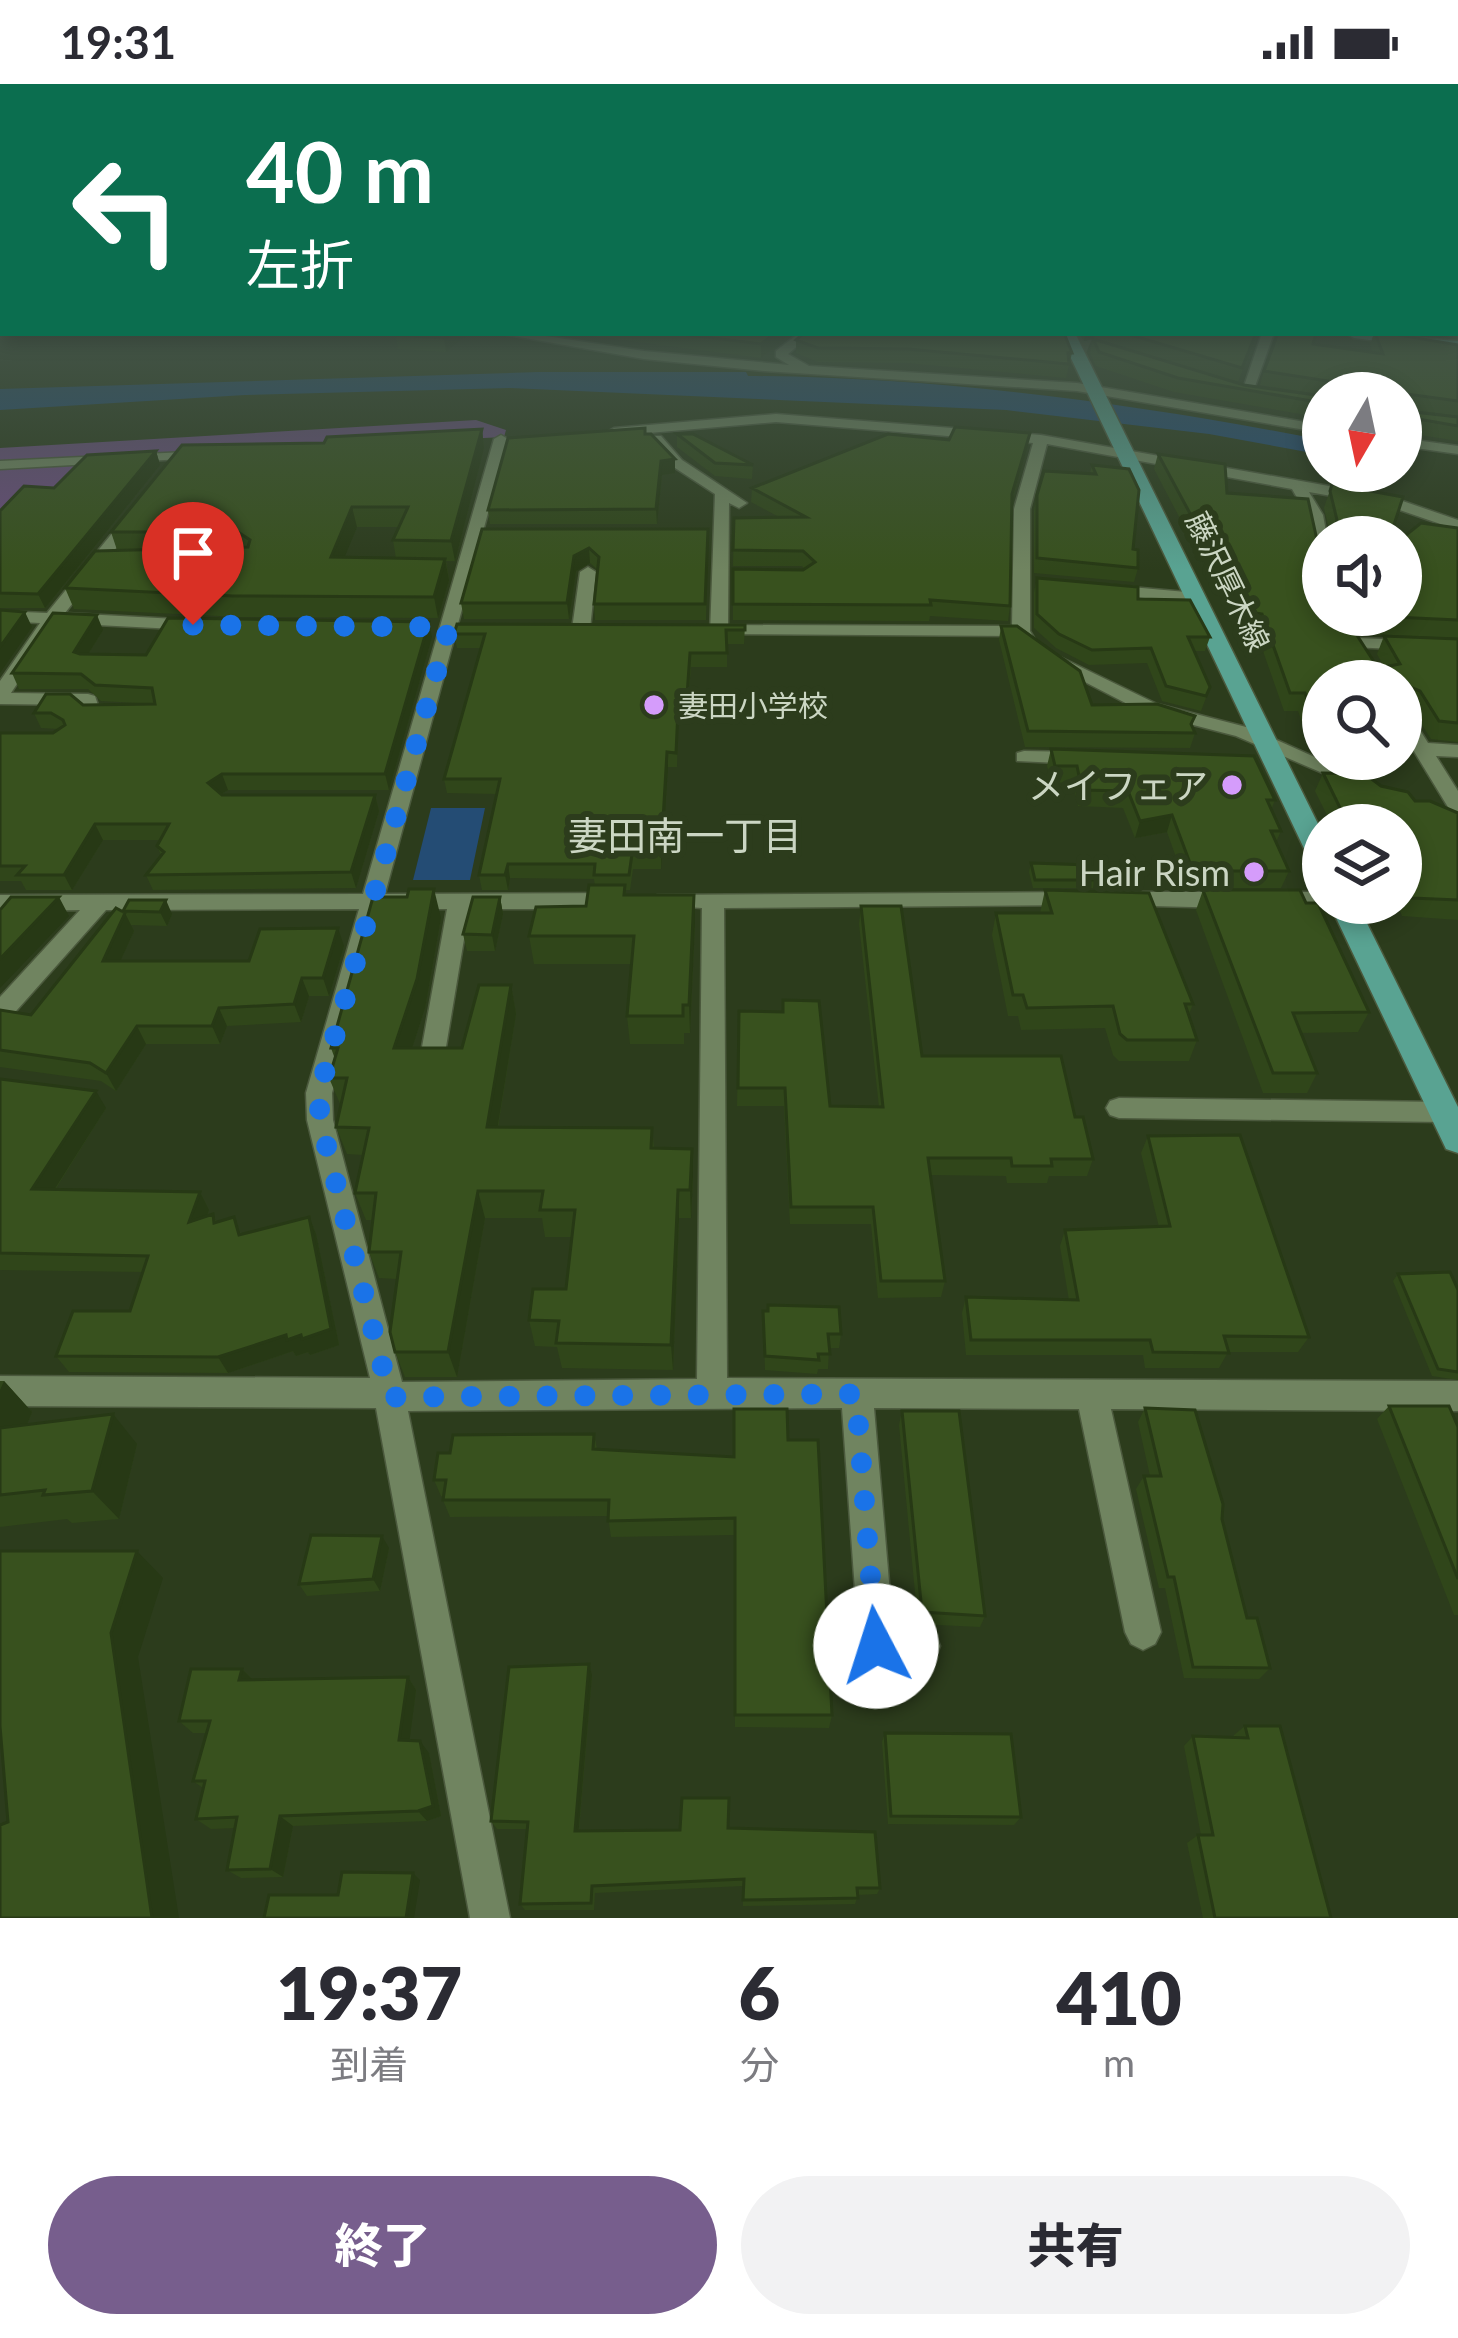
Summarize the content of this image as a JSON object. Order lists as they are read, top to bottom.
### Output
{
  "streets": {
    "main road": ["藤沢厚木線"]
  },
  "districts": ["妻田南一丁目"],
  "places": ["妻田小学校", "メイフェア", "Hair Rism"],
  "north": "bottom",
  "page": {
    "status": "19:31",
    "turn": ["40 m", "左折"],
    "eta": [
      "19:37",
      "到着",
      "6",
      "分",
      "410",
      "m"
    ],
    "buttons": ["終了", "共有"]
  }
}
